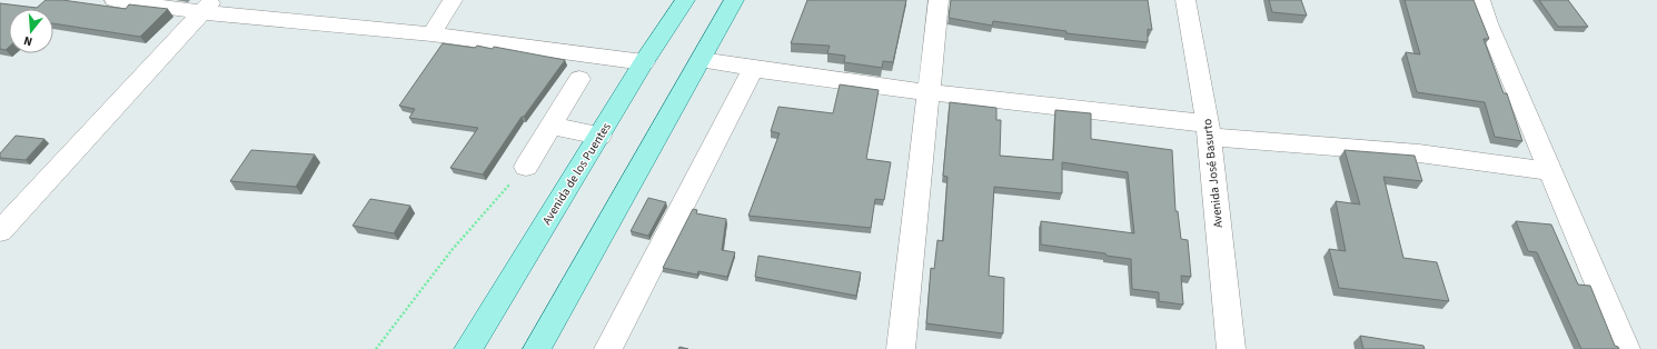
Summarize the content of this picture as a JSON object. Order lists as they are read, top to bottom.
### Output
{
  "streets": {
    "main road": ["Avenida de los Puentes"],
    "street": ["Avenida José Basurto"]
  },
  "north": "bottom"
}
